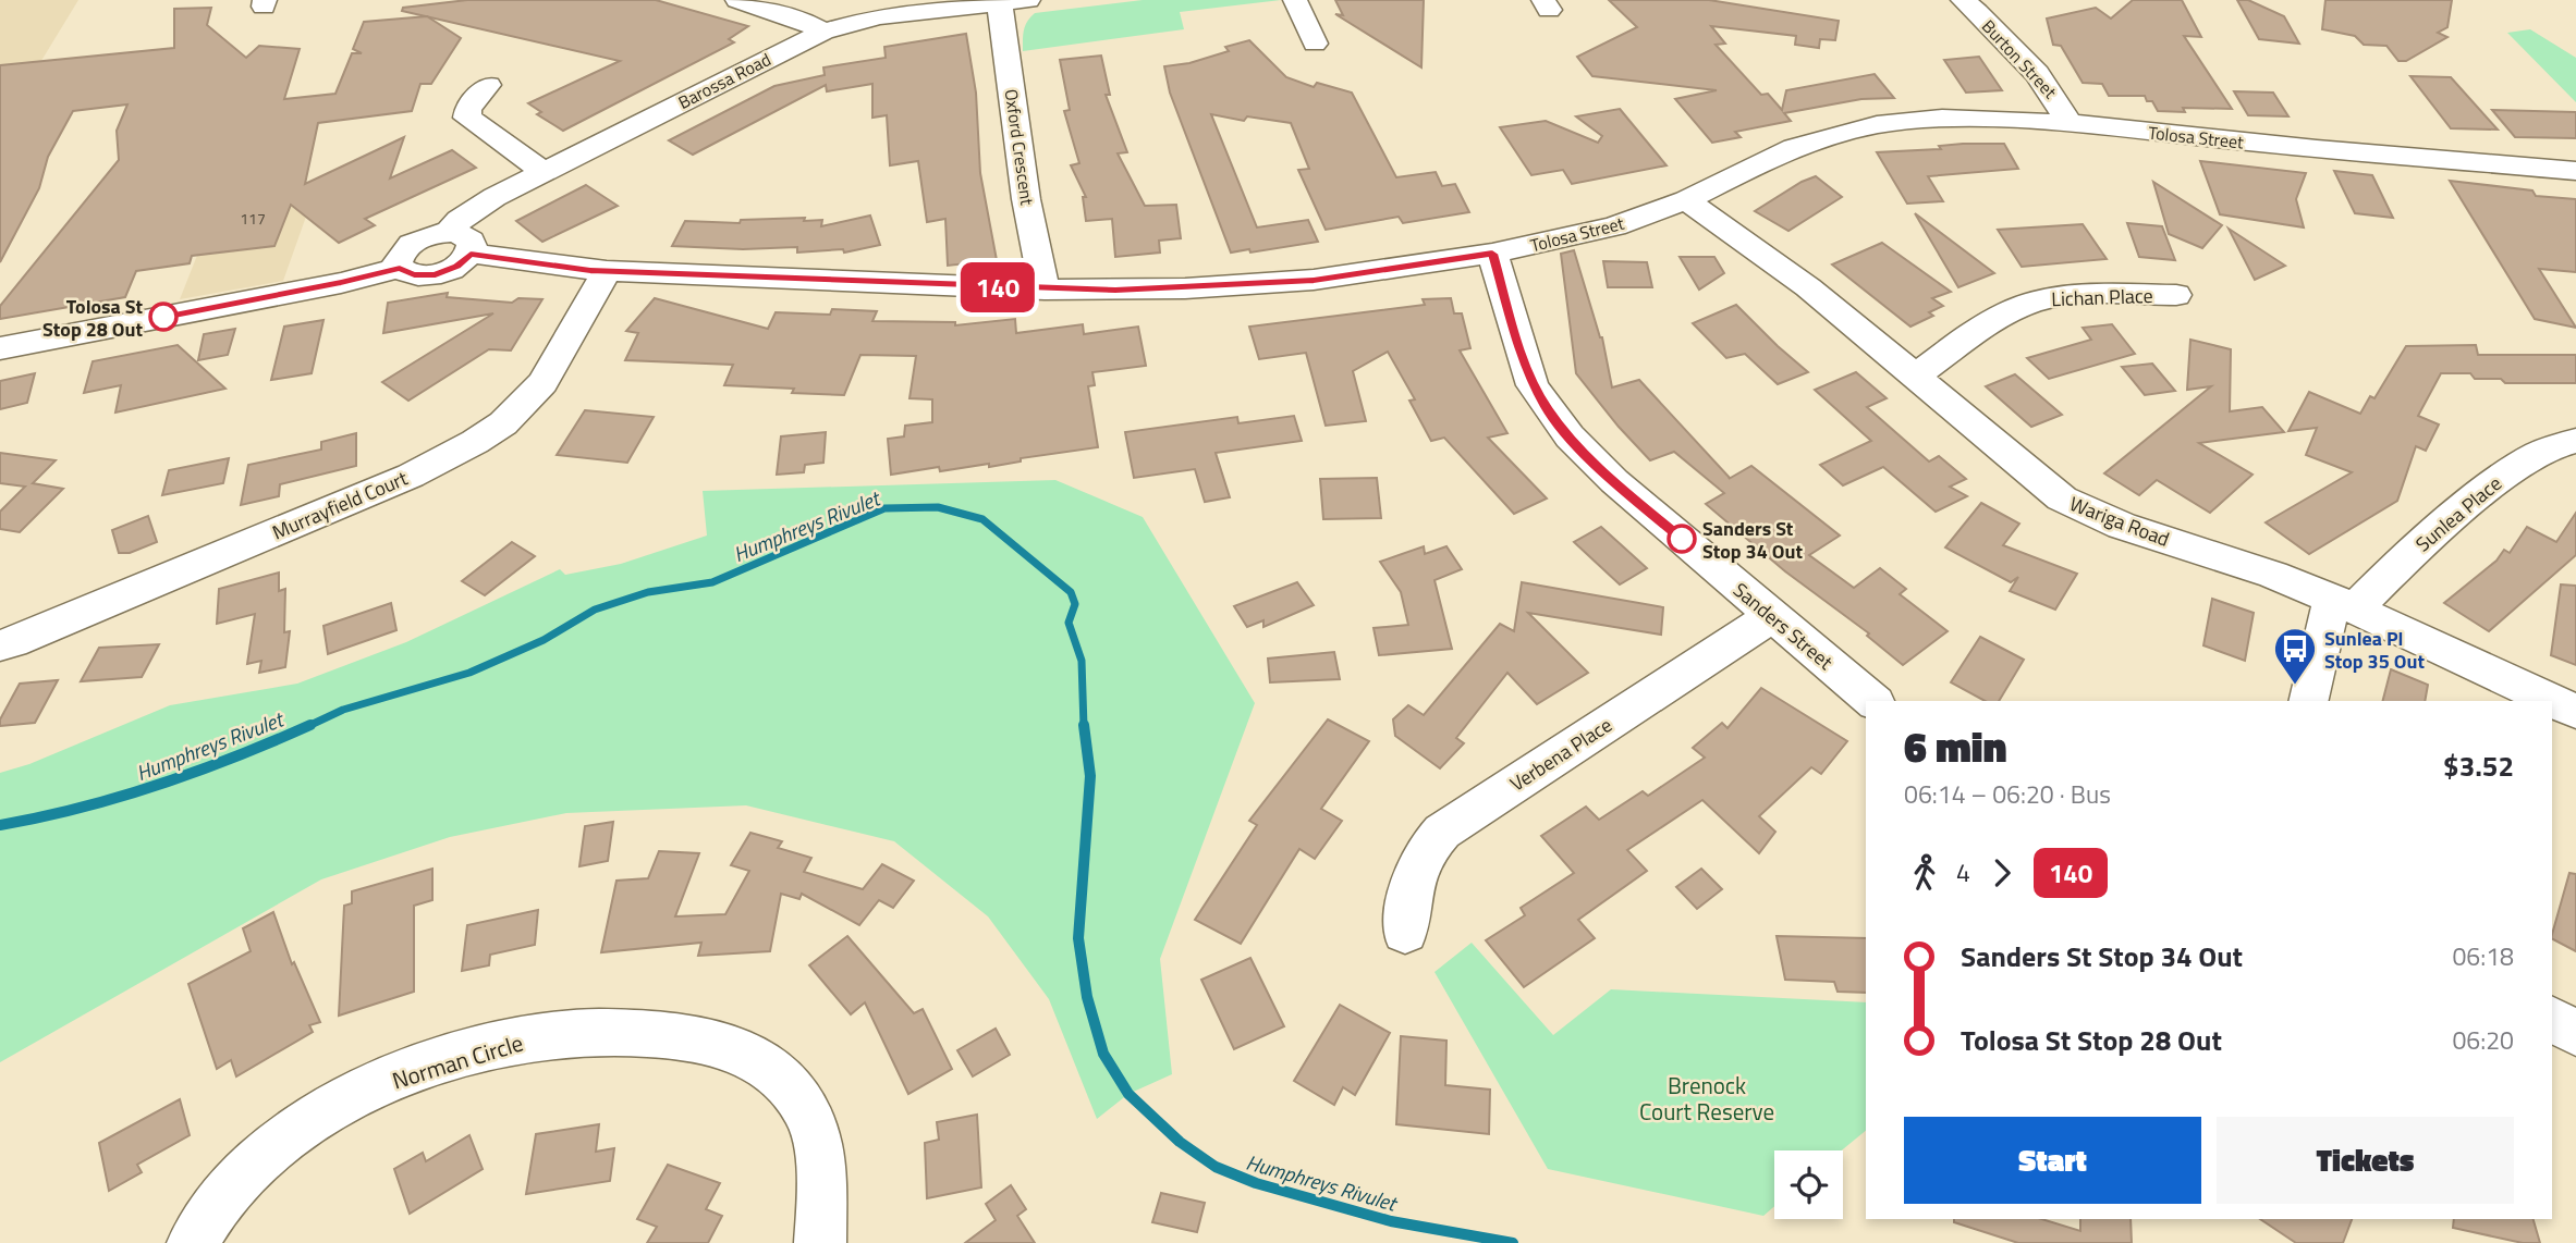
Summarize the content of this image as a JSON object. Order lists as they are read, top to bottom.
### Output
{
  "streets": {
    "street": [
      "Burton Street",
      "Barossa Road",
      "Tolosa Street",
      "Oxford Crescent",
      "Lichan Place",
      "Murrayfield Court",
      "Sunlea Place",
      "Wariga Road",
      "Sanders Street",
      "Verbena Place",
      "Norman Circle"
    ]
  },
  "crossings": [
    ["Burton Street", "Tolosa Street"],
    ["Barossa Road", "Oxford Crescent"],
    ["Tolosa Street", "Oxford Crescent"],
    ["Tolosa Street", "Murrayfield Court"],
    ["Tolosa Street", "Wariga Road"],
    ["Tolosa Street", "Sanders Street"],
    ["Lichan Place", "Wariga Road"],
    ["Sunlea Place", "Wariga Road"],
    ["Sanders Street", "Verbena Place"]
  ],
  "water": ["Humphreys Rivulet"],
  "parks": ["Brenock Court Reserve"],
  "places": {
    "other": ["Tolosa St Stop 28 Out", "Sanders St Stop 34 Out"],
    "bus stop": ["Sunlea Pl Stop 35 Out"]
  },
  "lines": ["bus line 140"],
  "house_numbers": ["117"],
  "page": {
    "on_map": "140",
    "heading": ["6 min", "06:14 – 06:20 · Bus", "$3.52"],
    "legs": ["4", "140"],
    "list": [
      {
        "name": "Sanders St Stop 34 Out",
        "value": "06:18"
      },
      {
        "name": "Tolosa St Stop 28 Out",
        "value": "06:20"
      }
    ],
    "buttons": ["Start", "Tickets"]
  }
}
